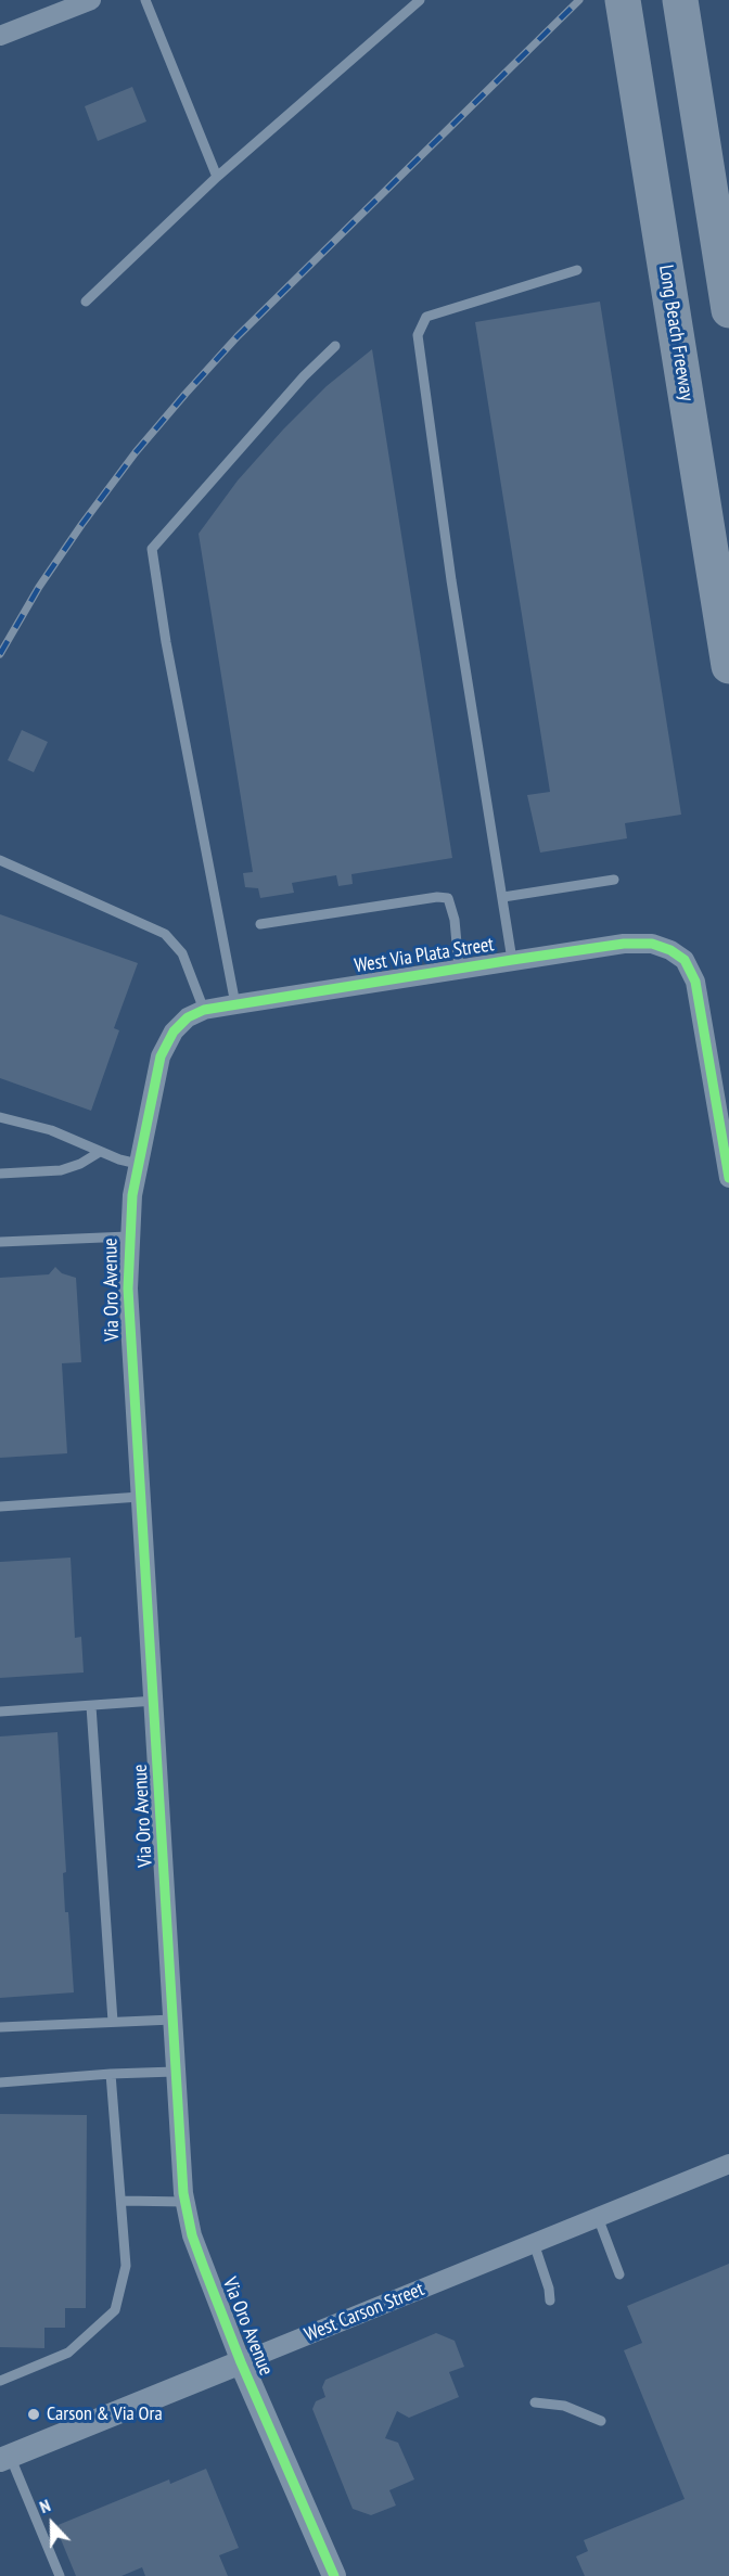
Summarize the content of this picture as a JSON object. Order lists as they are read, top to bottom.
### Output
{
  "streets": {
    "highway": ["Long Beach Freeway"],
    "street": ["West Via Plata Street", "Via Oro Avenue", "West Carson Street"]
  },
  "crossings": [
    ["West Via Plata Street", "Via Oro Avenue"],
    ["Via Oro Avenue", "West Carson Street"]
  ],
  "places": ["Carson & Via Ora"],
  "north": "top"
}
